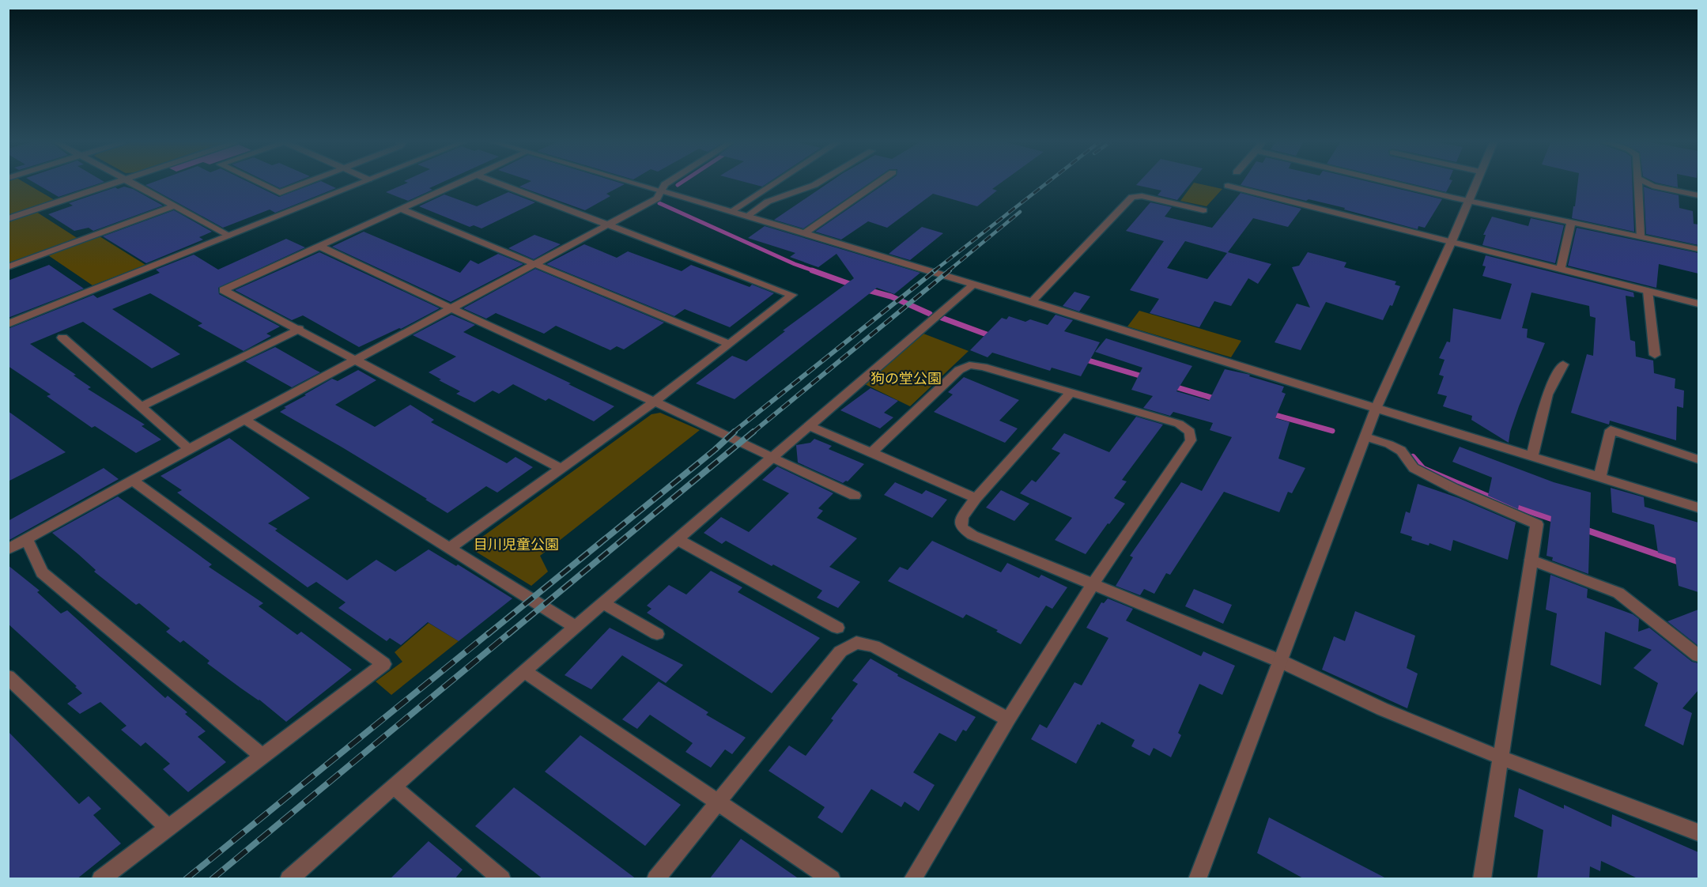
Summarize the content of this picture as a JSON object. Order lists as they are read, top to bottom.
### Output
{
  "parks": ["狗の堂公園", "目川児童公園"]
}
